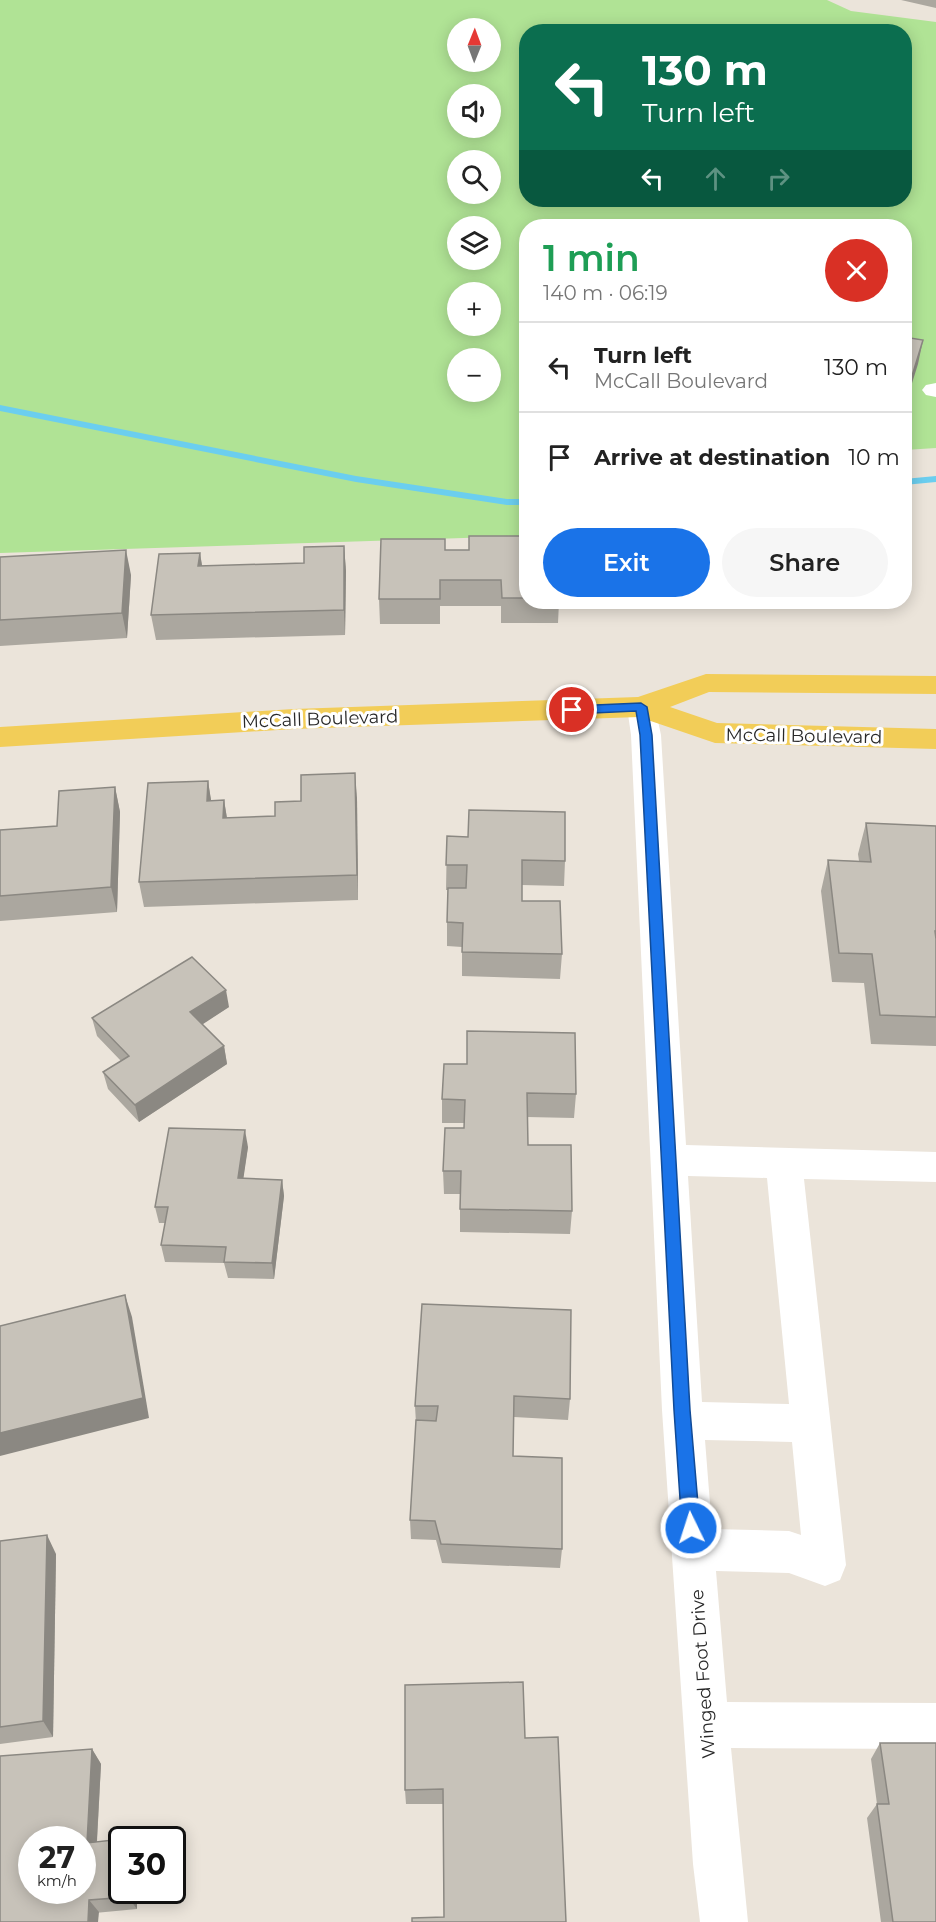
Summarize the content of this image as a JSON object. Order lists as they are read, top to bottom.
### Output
{
  "streets": {
    "main road": ["McCall Boulevard"],
    "street": ["Winged Foot Drive"]
  },
  "crossings": [
    ["McCall Boulevard", "Winged Foot Drive"]
  ],
  "north": "top",
  "page": {
    "map_buttons": ["+", "−"],
    "turn": ["130 m", "Turn left"],
    "heading": ["1 min", "140 m · 06:19"],
    "list": [
      {
        "name": "Turn left",
        "note": "McCall Boulevard",
        "value": "130 m"
      },
      {
        "name": "Arrive at destination",
        "value": "10 m"
      }
    ],
    "buttons": ["Exit", "Share"],
    "speed": "27 km/h",
    "limit": "30"
  }
}
